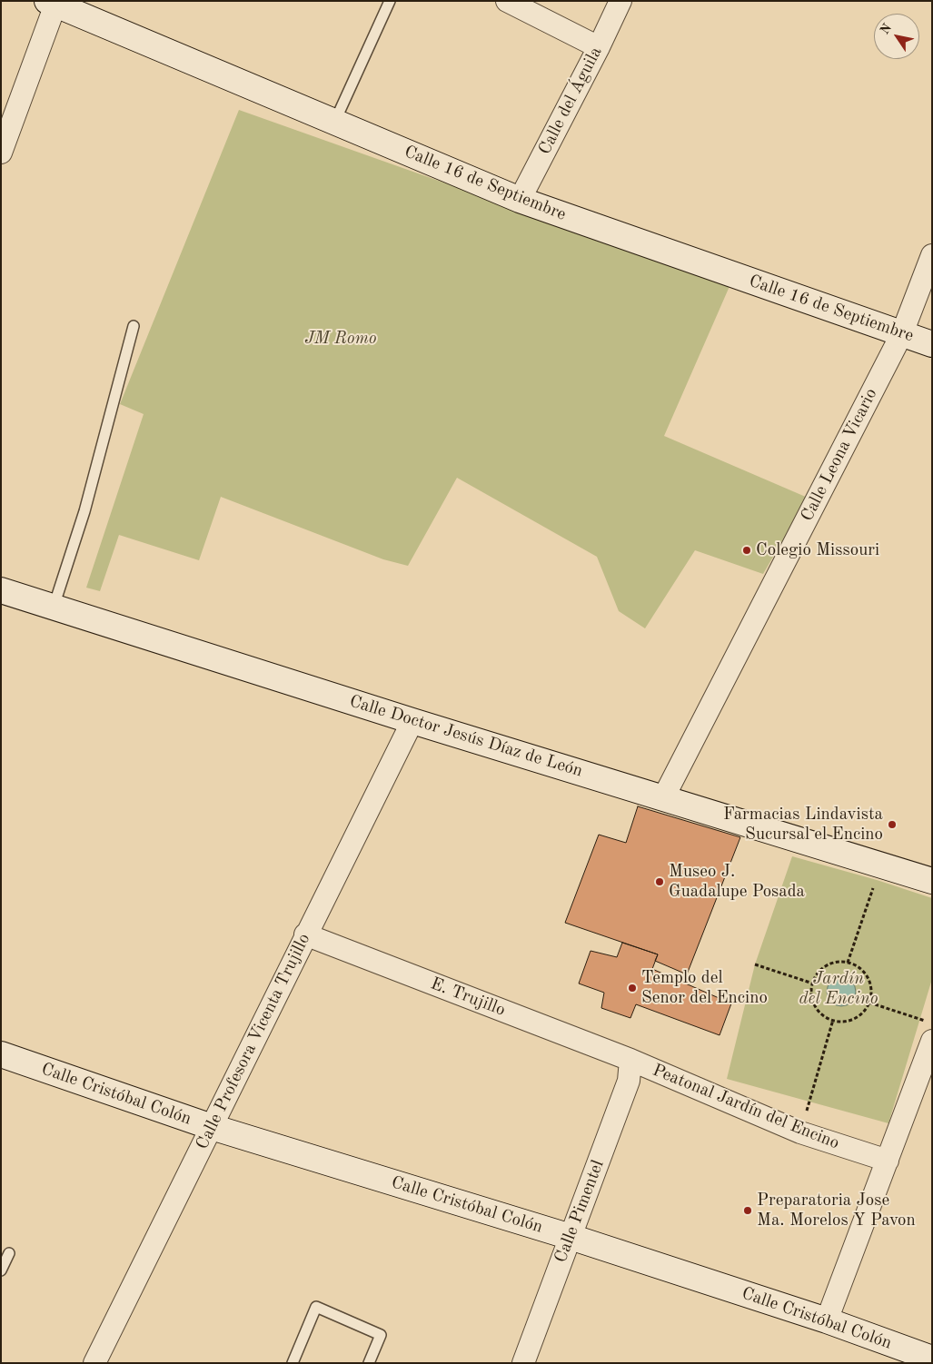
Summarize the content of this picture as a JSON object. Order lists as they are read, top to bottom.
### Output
{
  "streets": {
    "street": [
      "Calle del Águila",
      "Calle 16 de Septiembre",
      "Calle Leona Vicario",
      "Calle Doctor Jesús Díaz de León",
      "E. Trujillo",
      "Calle Profesora Vicenta Trujillo",
      "Calle Cristóbal Colón",
      "Peatonal Jardín del Encino",
      "Calle Pimentel"
    ]
  },
  "crossings": [
    ["Calle del Águila", "Calle 16 de Septiembre"],
    ["Calle 16 de Septiembre", "Calle Leona Vicario"],
    ["Calle Leona Vicario", "Calle Doctor Jesús Díaz de León"],
    ["Calle Doctor Jesús Díaz de León", "Calle Profesora Vicenta Trujillo"],
    ["E. Trujillo", "Calle Profesora Vicenta Trujillo"],
    ["E. Trujillo", "Peatonal Jardín del Encino"],
    ["E. Trujillo", "Calle Pimentel"],
    ["Calle Profesora Vicenta Trujillo", "Calle Cristóbal Colón"],
    ["Calle Cristóbal Colón", "Calle Pimentel"],
    ["Peatonal Jardín del Encino", "Calle Pimentel"]
  ],
  "parks": ["JM Romo", "Jardín del Encino"],
  "places": [
    "Colegio Missouri",
    "Farmacias Lindavista Sucursal el Encino",
    "Museo J. Guadalupe Posada",
    "Templo del Senor del Encino",
    "Preparatoria Jose Ma. Morelos Y Pavon"
  ],
  "north": "top left"
}
